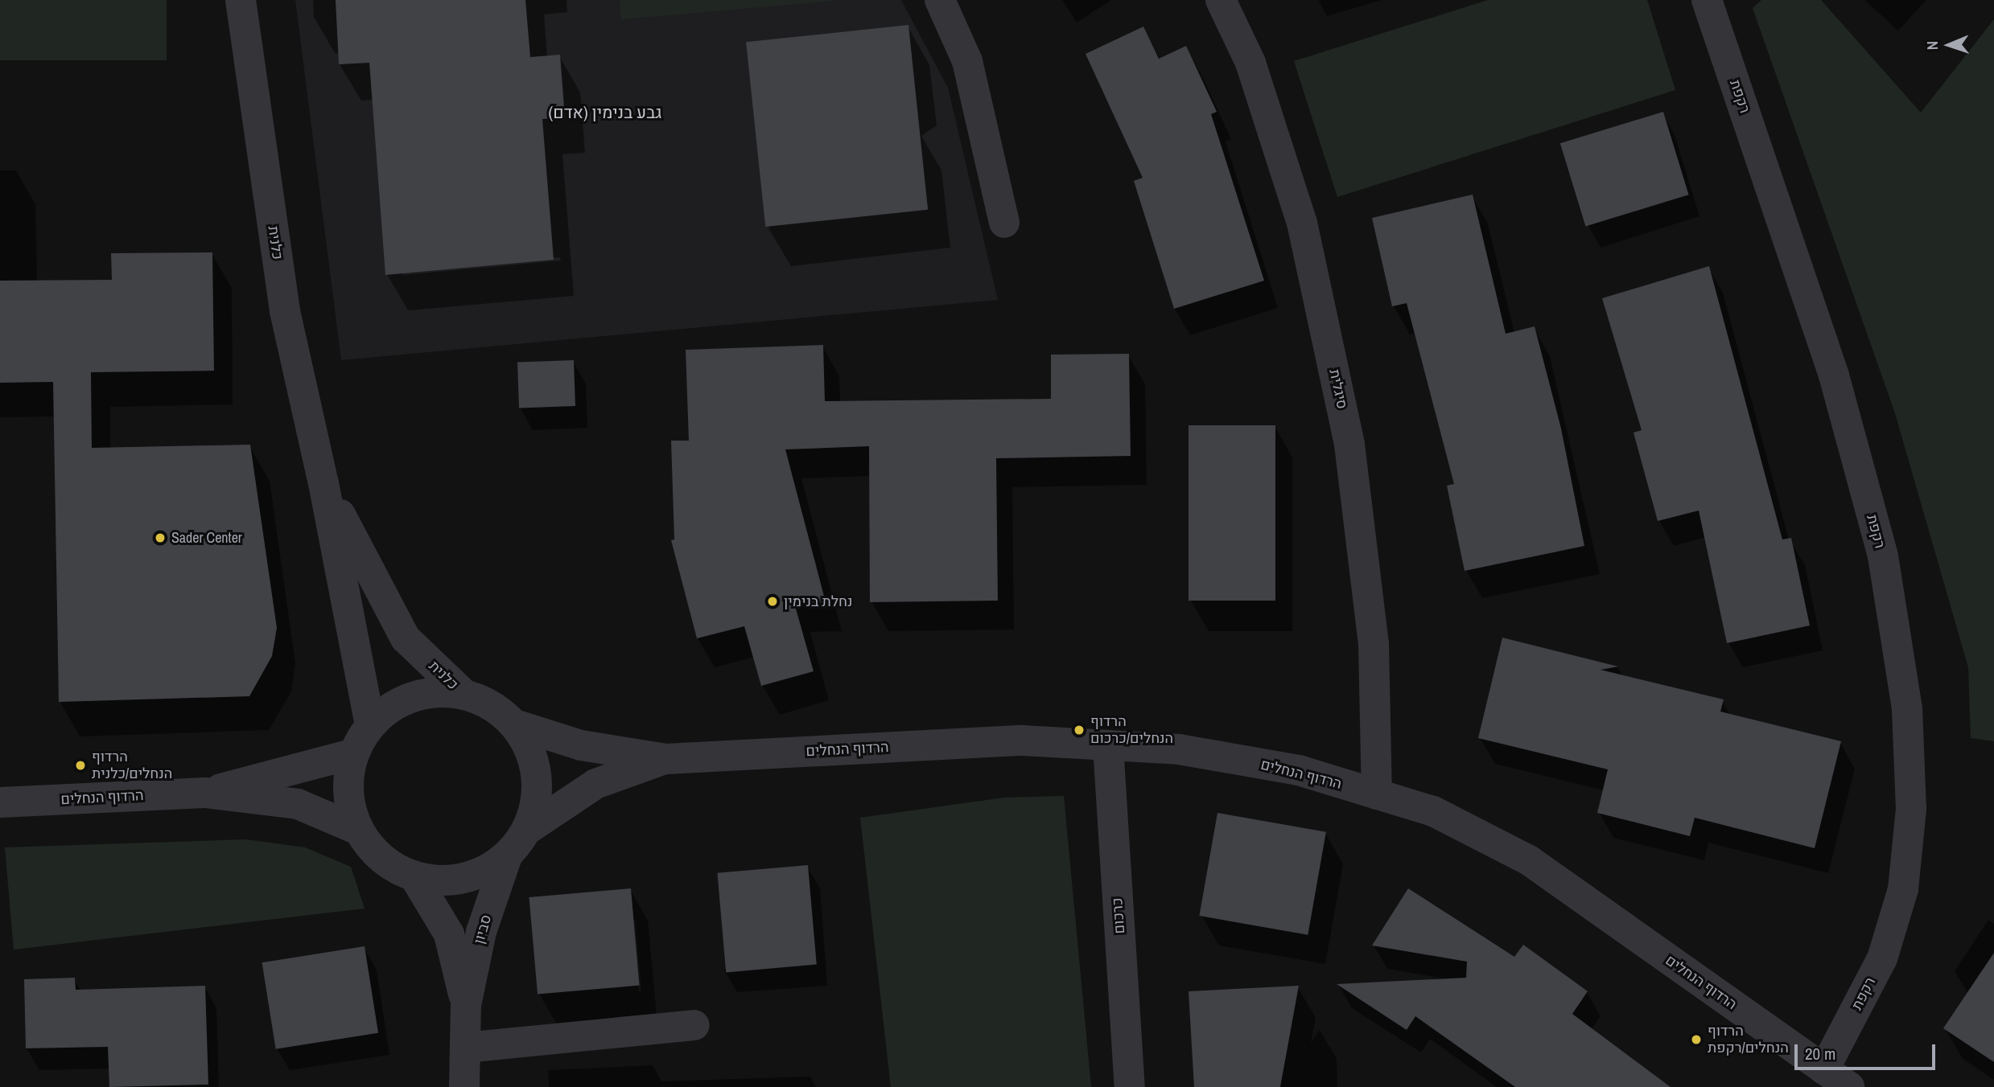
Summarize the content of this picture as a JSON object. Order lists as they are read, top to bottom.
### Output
{
  "streets": {
    "street": [
      "רקפת",
      "כלנית",
      "סיגלית",
      "הרדוף הנחלים",
      "כרכום",
      "סביון"
    ]
  },
  "crossings": [
    ["רקפת", "הרדוף הנחלים"],
    ["כלנית", "הרדוף הנחלים"],
    ["כלנית", "סביון"],
    ["סיגלית", "הרדוף הנחלים"],
    ["הרדוף הנחלים", "כרכום"],
    ["הרדוף הנחלים", "סביון"]
  ],
  "districts": ["גבע בנימין (אדם)"],
  "places": [
    "Sader Center",
    "נחלת בנימין",
    "הרדוף הנחלים/כרכום",
    "הרדוף הנחלים/כלנית",
    "הרדוף הנחלים/רקפת"
  ],
  "scale_bar": "20 m",
  "north": "left"
}
